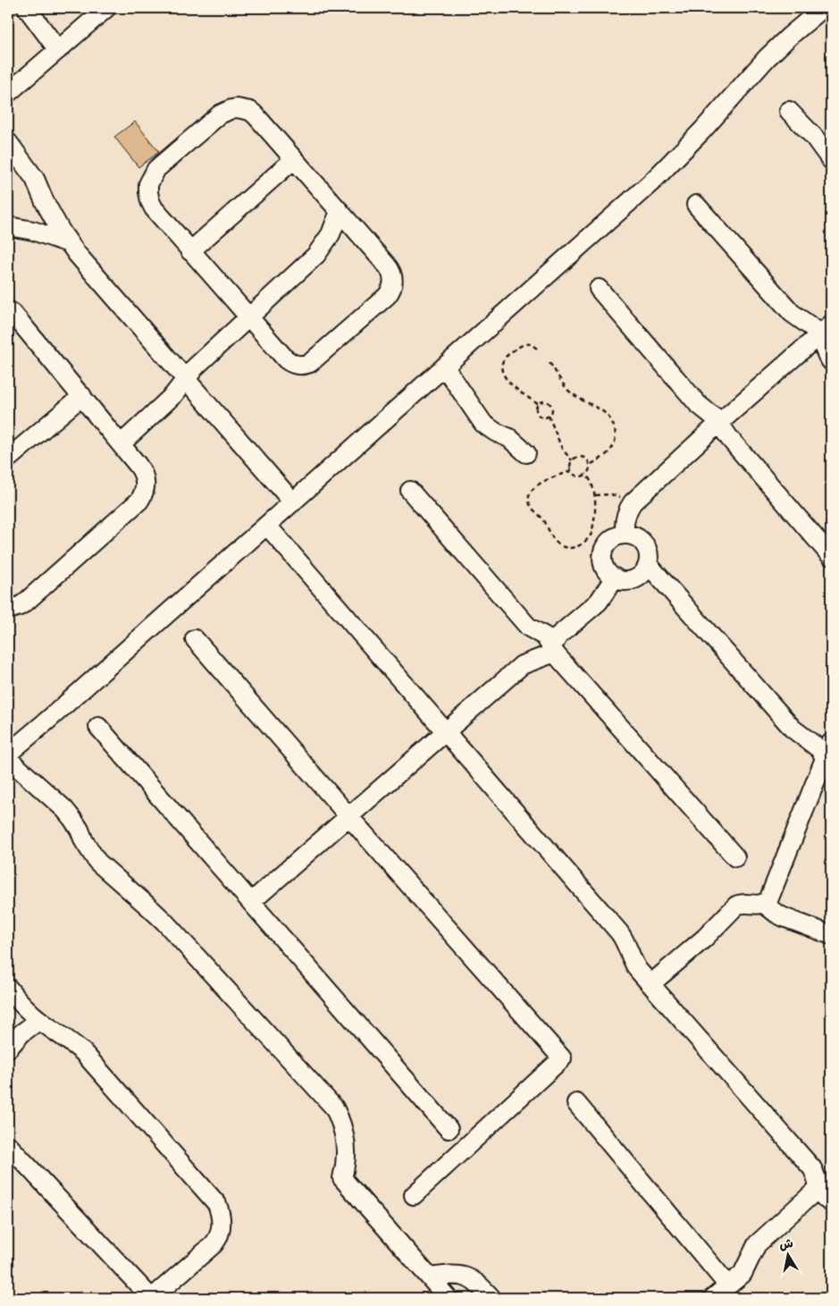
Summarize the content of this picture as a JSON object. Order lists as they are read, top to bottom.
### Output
{
  "north": "top"
}
